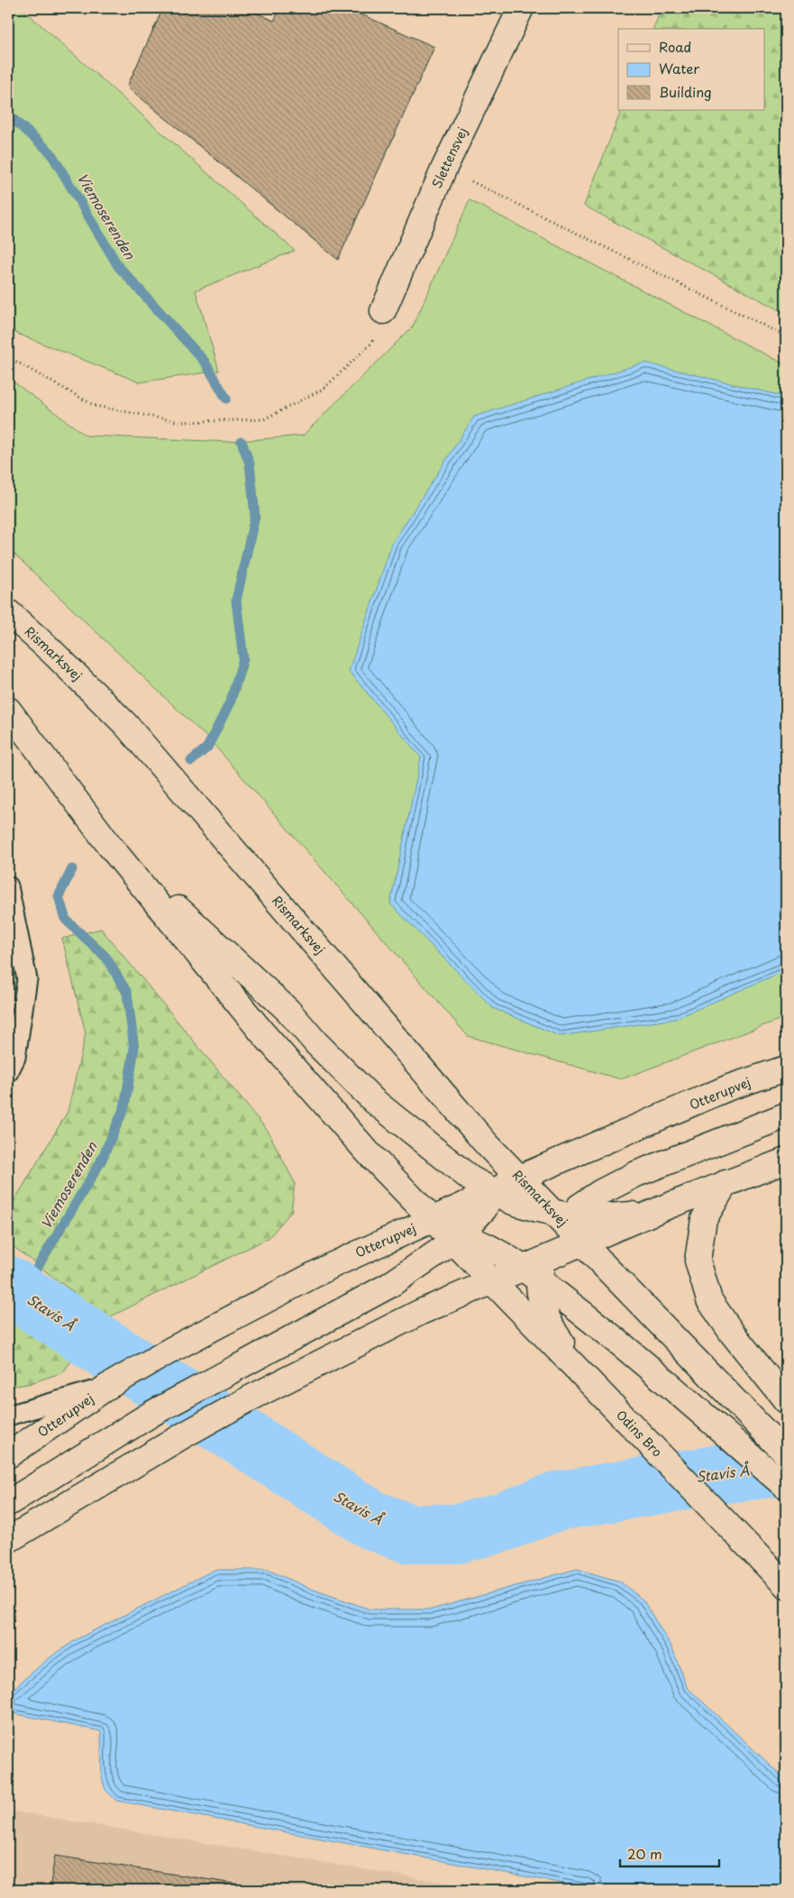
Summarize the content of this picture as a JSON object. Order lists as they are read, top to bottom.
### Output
{
  "streets": {
    "main road": [
      "Slettensvej",
      "Rismarksvej",
      "Otterupvej",
      "Odins Bro"
    ]
  },
  "crossings": [
    ["Rismarksvej", "Otterupvej"]
  ],
  "water": ["Viemoserenden", "Stavis Å"],
  "legend": ["Road", "Water", "Building"],
  "scale_bar": "20 m"
}
